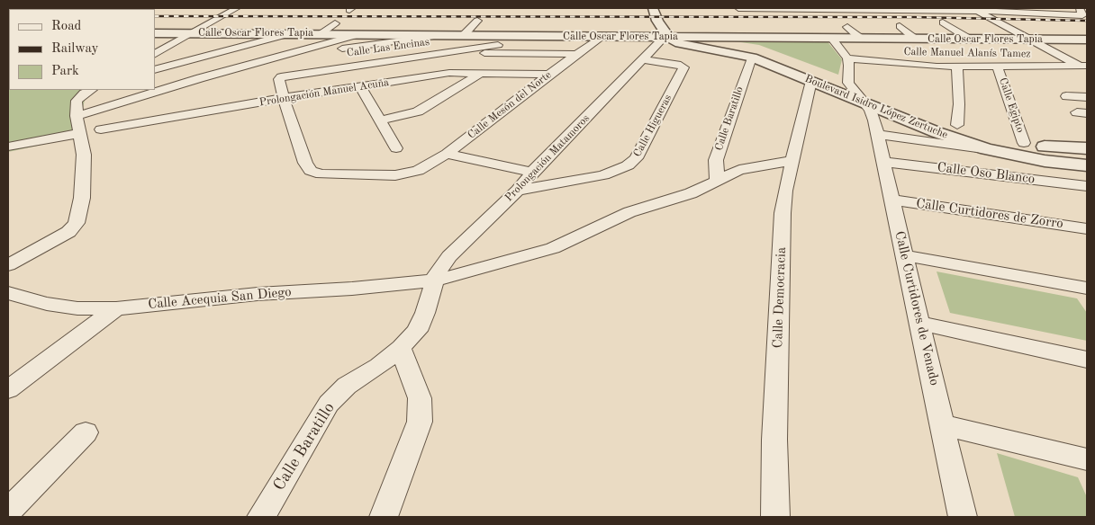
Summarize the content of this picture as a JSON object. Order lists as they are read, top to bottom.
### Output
{
  "streets": {
    "street": [
      "Calle Oscar Flores Tapia",
      "Calle Las Encinas",
      "Calle Manuel Alanís Tamez",
      "Prolongación Manuel Acuña",
      "Calle Mesón del Norte",
      "Calle Egipto",
      "Boulevard Isidro López Zertuche",
      "Calle Baratillo",
      "Calle Higueras",
      "Prolongación Matamoros",
      "Calle Oso Blanco",
      "Calle Curtidores de Zorro",
      "Calle Democracia",
      "Calle Acequia San Diego",
      "Calle Curtidores de Venado"
    ]
  },
  "crossings": [
    ["Calle Oscar Flores Tapia", "Calle Mesón del Norte"],
    ["Calle Oscar Flores Tapia", "Boulevard Isidro López Zertuche"],
    ["Calle Oscar Flores Tapia", "Prolongación Matamoros"],
    ["Calle Las Encinas", "Prolongación Manuel Acuña"],
    ["Calle Las Encinas", "Calle Mesón del Norte"],
    ["Calle Manuel Alanís Tamez", "Calle Egipto"],
    ["Prolongación Manuel Acuña", "Calle Mesón del Norte"],
    ["Calle Egipto", "Boulevard Isidro López Zertuche"],
    ["Boulevard Isidro López Zertuche", "Calle Baratillo"],
    ["Boulevard Isidro López Zertuche", "Prolongación Matamoros"],
    ["Boulevard Isidro López Zertuche", "Calle Democracia"],
    ["Boulevard Isidro López Zertuche", "Calle Curtidores de Venado"],
    ["Calle Baratillo", "Prolongación Matamoros"],
    ["Calle Baratillo", "Calle Acequia San Diego"],
    ["Calle Higueras", "Prolongación Matamoros"],
    ["Prolongación Matamoros", "Calle Acequia San Diego"],
    ["Calle Oso Blanco", "Calle Curtidores de Venado"],
    ["Calle Curtidores de Zorro", "Calle Curtidores de Venado"]
  ],
  "legend": ["Road", "Railway", "Park"]
}
